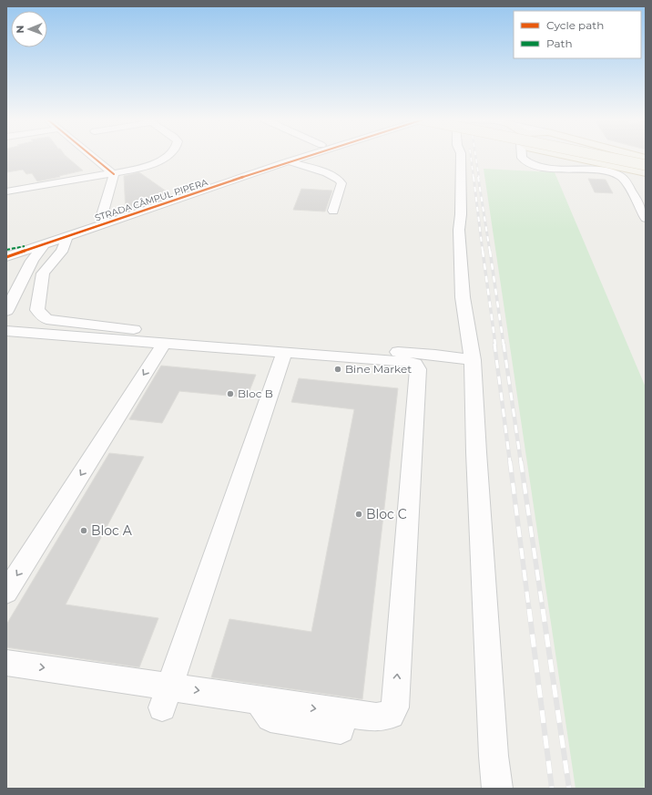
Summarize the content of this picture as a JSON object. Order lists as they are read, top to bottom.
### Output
{
  "streets": {
    "street": ["STRADA CÂMPUL PIPERA"]
  },
  "places": [
    "Bine Market",
    "Bloc B",
    "Bloc C",
    "Bloc A"
  ],
  "legend": ["Cycle path", "Path"],
  "north": "left"
}
